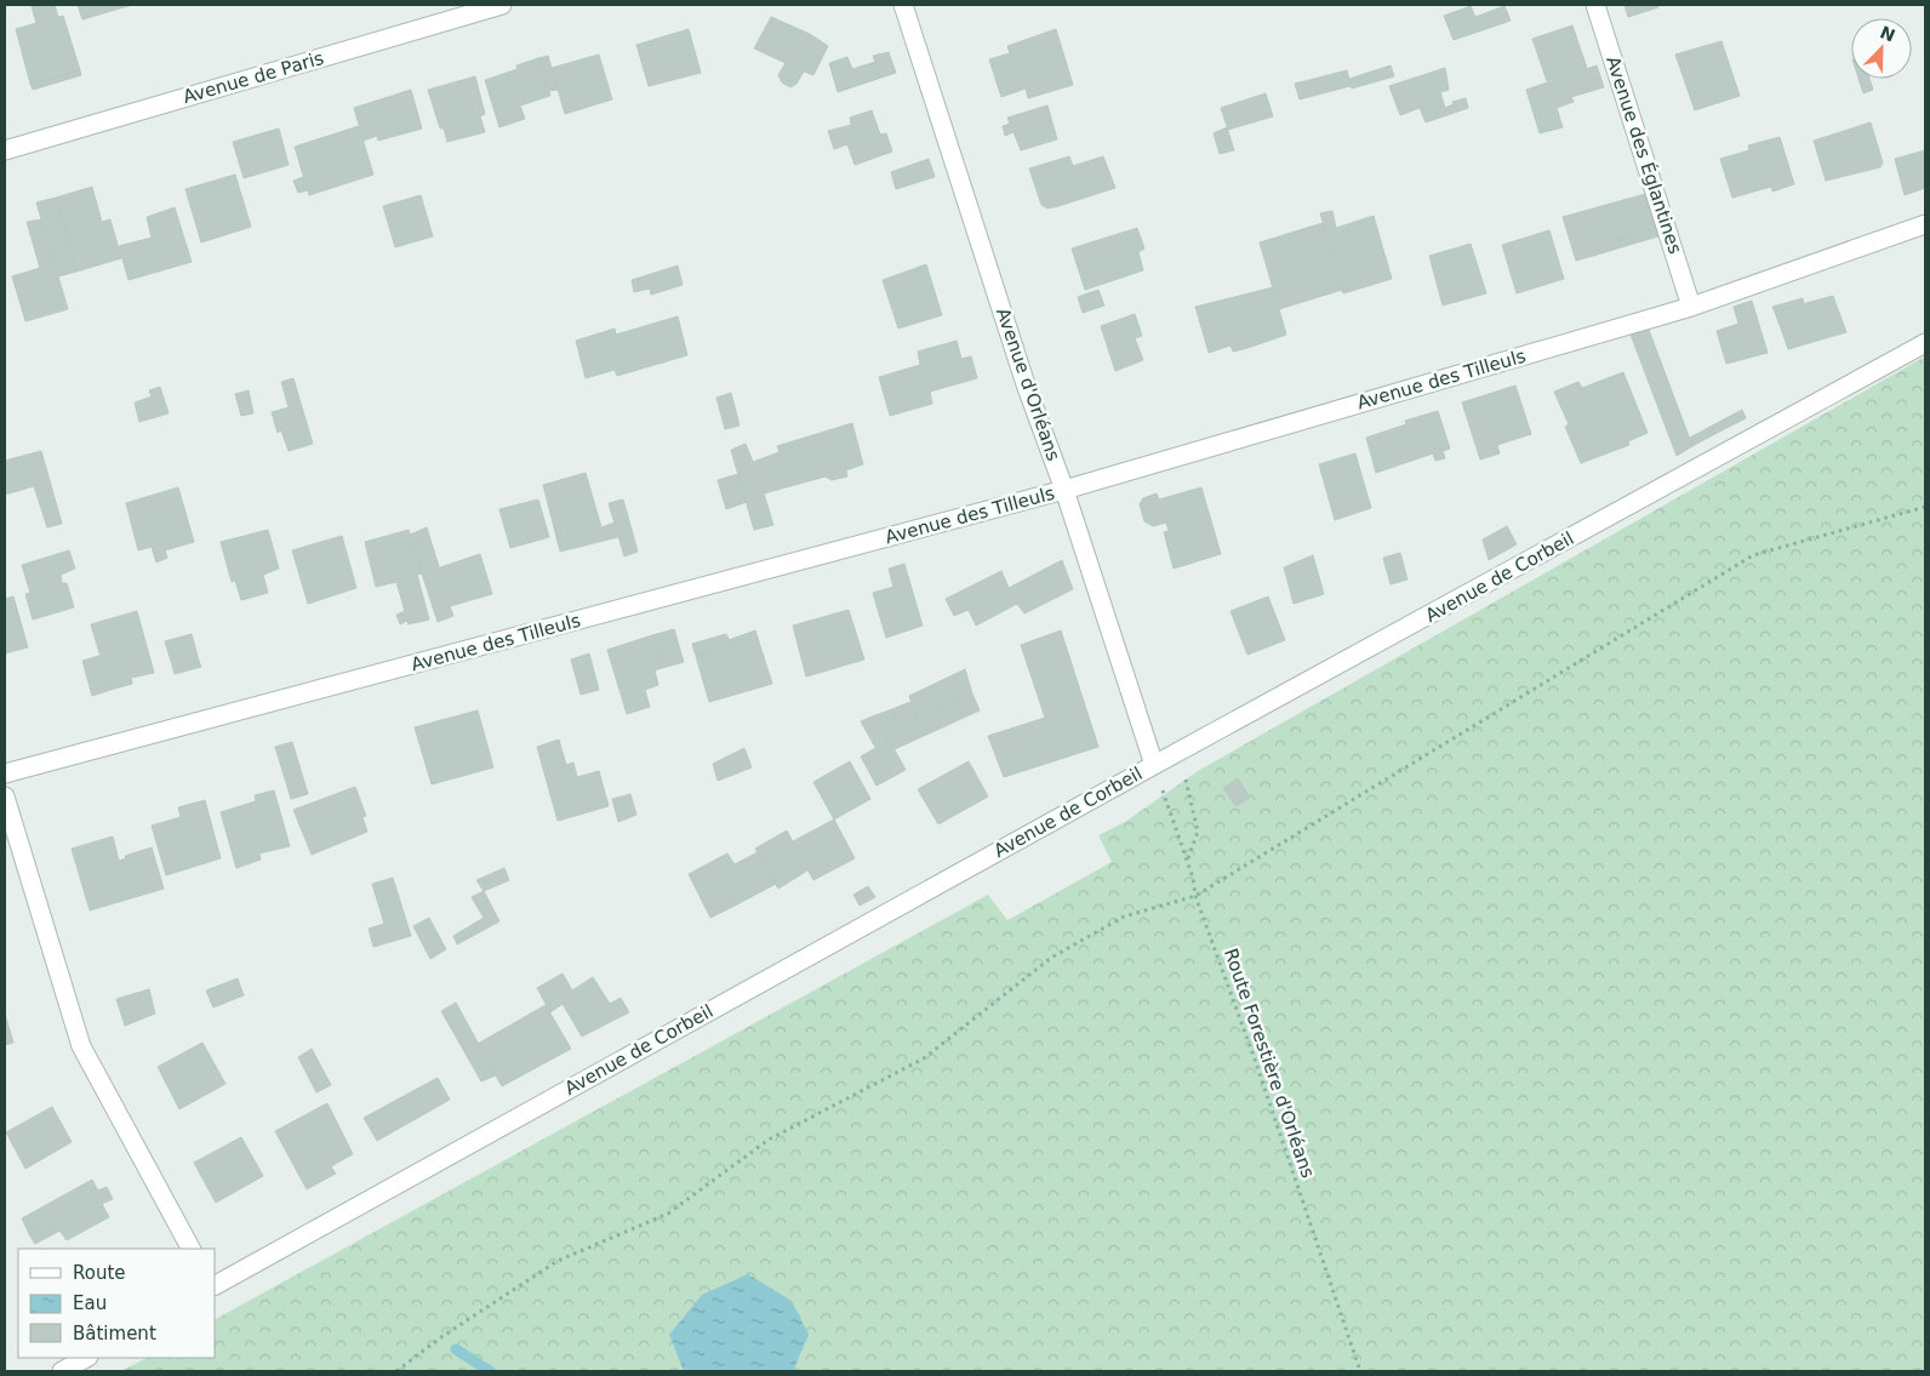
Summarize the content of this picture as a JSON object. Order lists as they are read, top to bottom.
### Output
{
  "streets": {
    "street": [
      "Avenue de Paris",
      "Avenue des Églantines",
      "Avenue des Tilleuls",
      "Avenue d'Orléans",
      "Avenue de Corbeil"
    ],
    "path": ["Route Forestière d'Orléans"]
  },
  "crossings": [
    ["Avenue des Églantines", "Avenue des Tilleuls"],
    ["Avenue des Tilleuls", "Avenue d'Orléans"],
    ["Avenue d'Orléans", "Avenue de Corbeil"],
    ["Avenue d'Orléans", "Route Forestière d'Orléans"],
    ["Avenue de Corbeil", "Route Forestière d'Orléans"]
  ],
  "legend": ["Route", "Eau", "Bâtiment"],
  "north": "top right"
}
